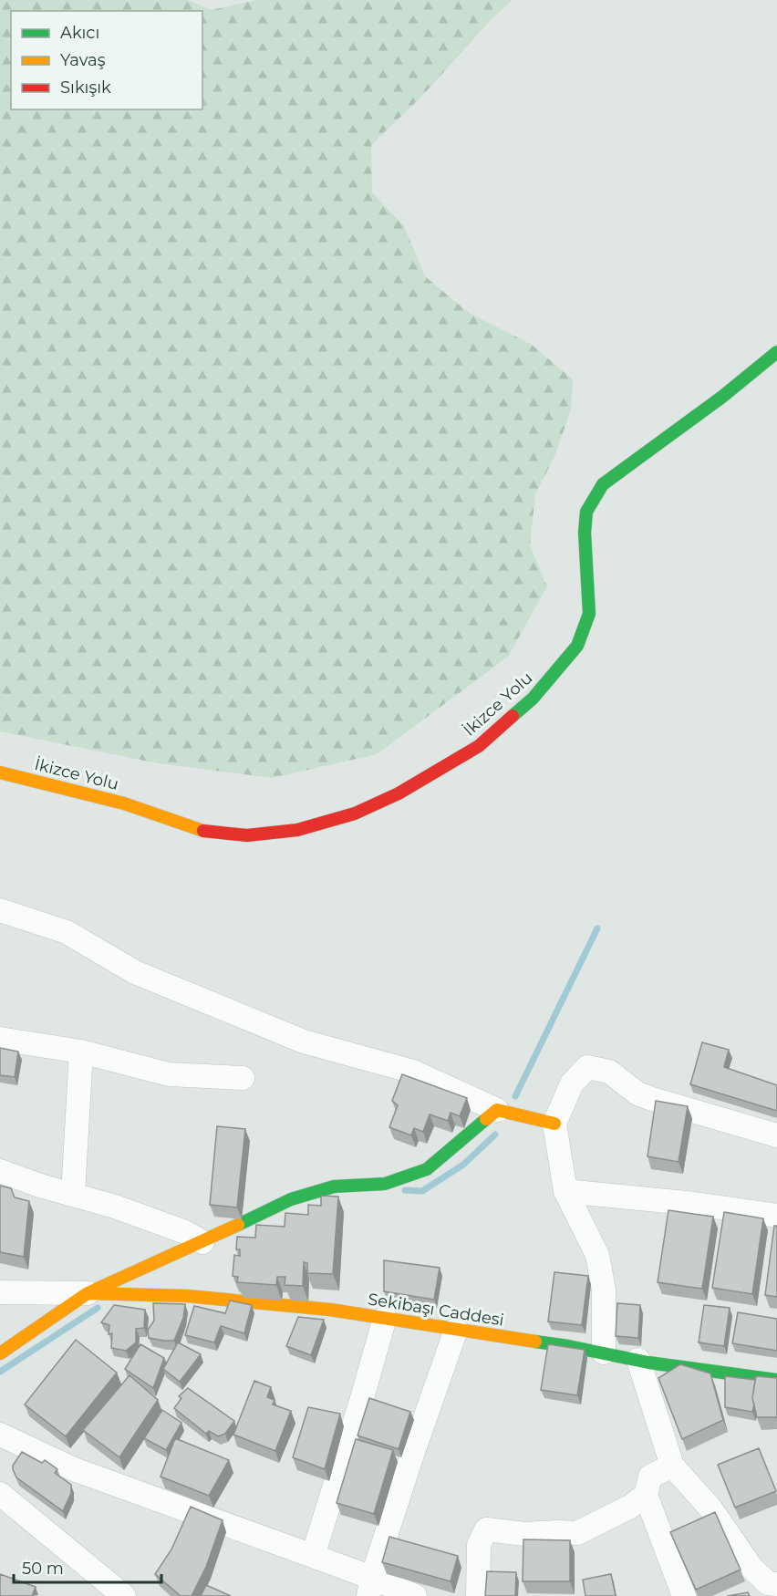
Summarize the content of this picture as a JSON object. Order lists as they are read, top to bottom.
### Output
{
  "streets": {
    "street": ["İkizce Yolu", "Sekibaşı Caddesi"]
  },
  "legend": ["Akıcı", "Yavaş", "Sıkışık"],
  "scale_bar": "50 m"
}
